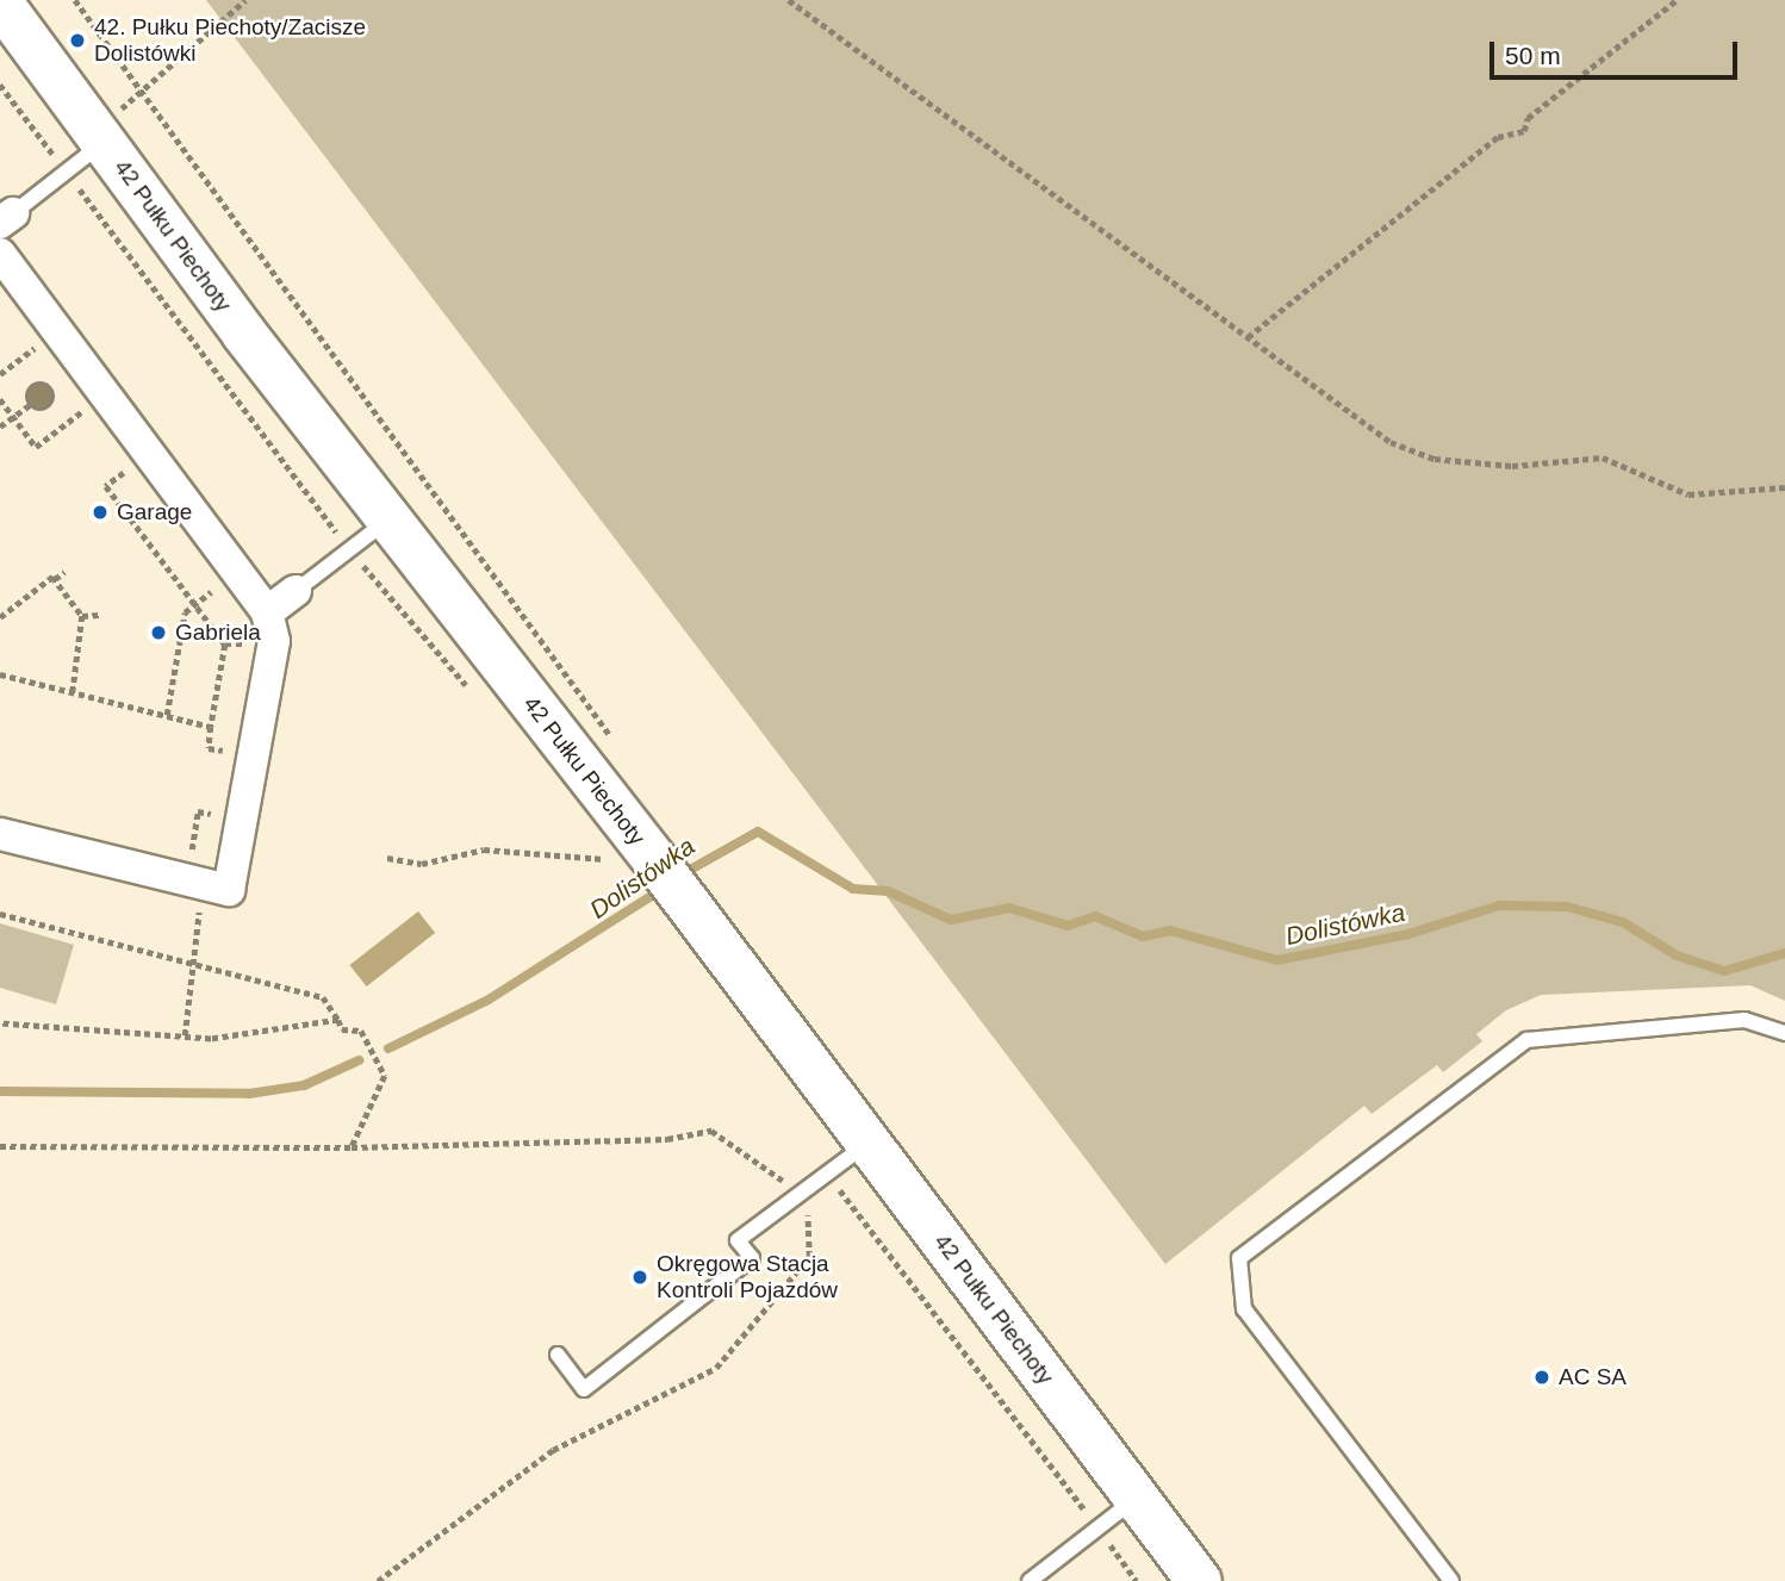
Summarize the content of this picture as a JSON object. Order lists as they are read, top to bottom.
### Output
{
  "streets": {
    "street": ["42 Pułku Piechoty"]
  },
  "water": ["Dolistówka"],
  "places": [
    "42. Pułku Piechoty/Zacisze Dolistówki",
    "Garage",
    "Gabriela",
    "Okręgowa Stacja Kontroli Pojazdów",
    "AC SA"
  ],
  "scale_bar": "50 m"
}
